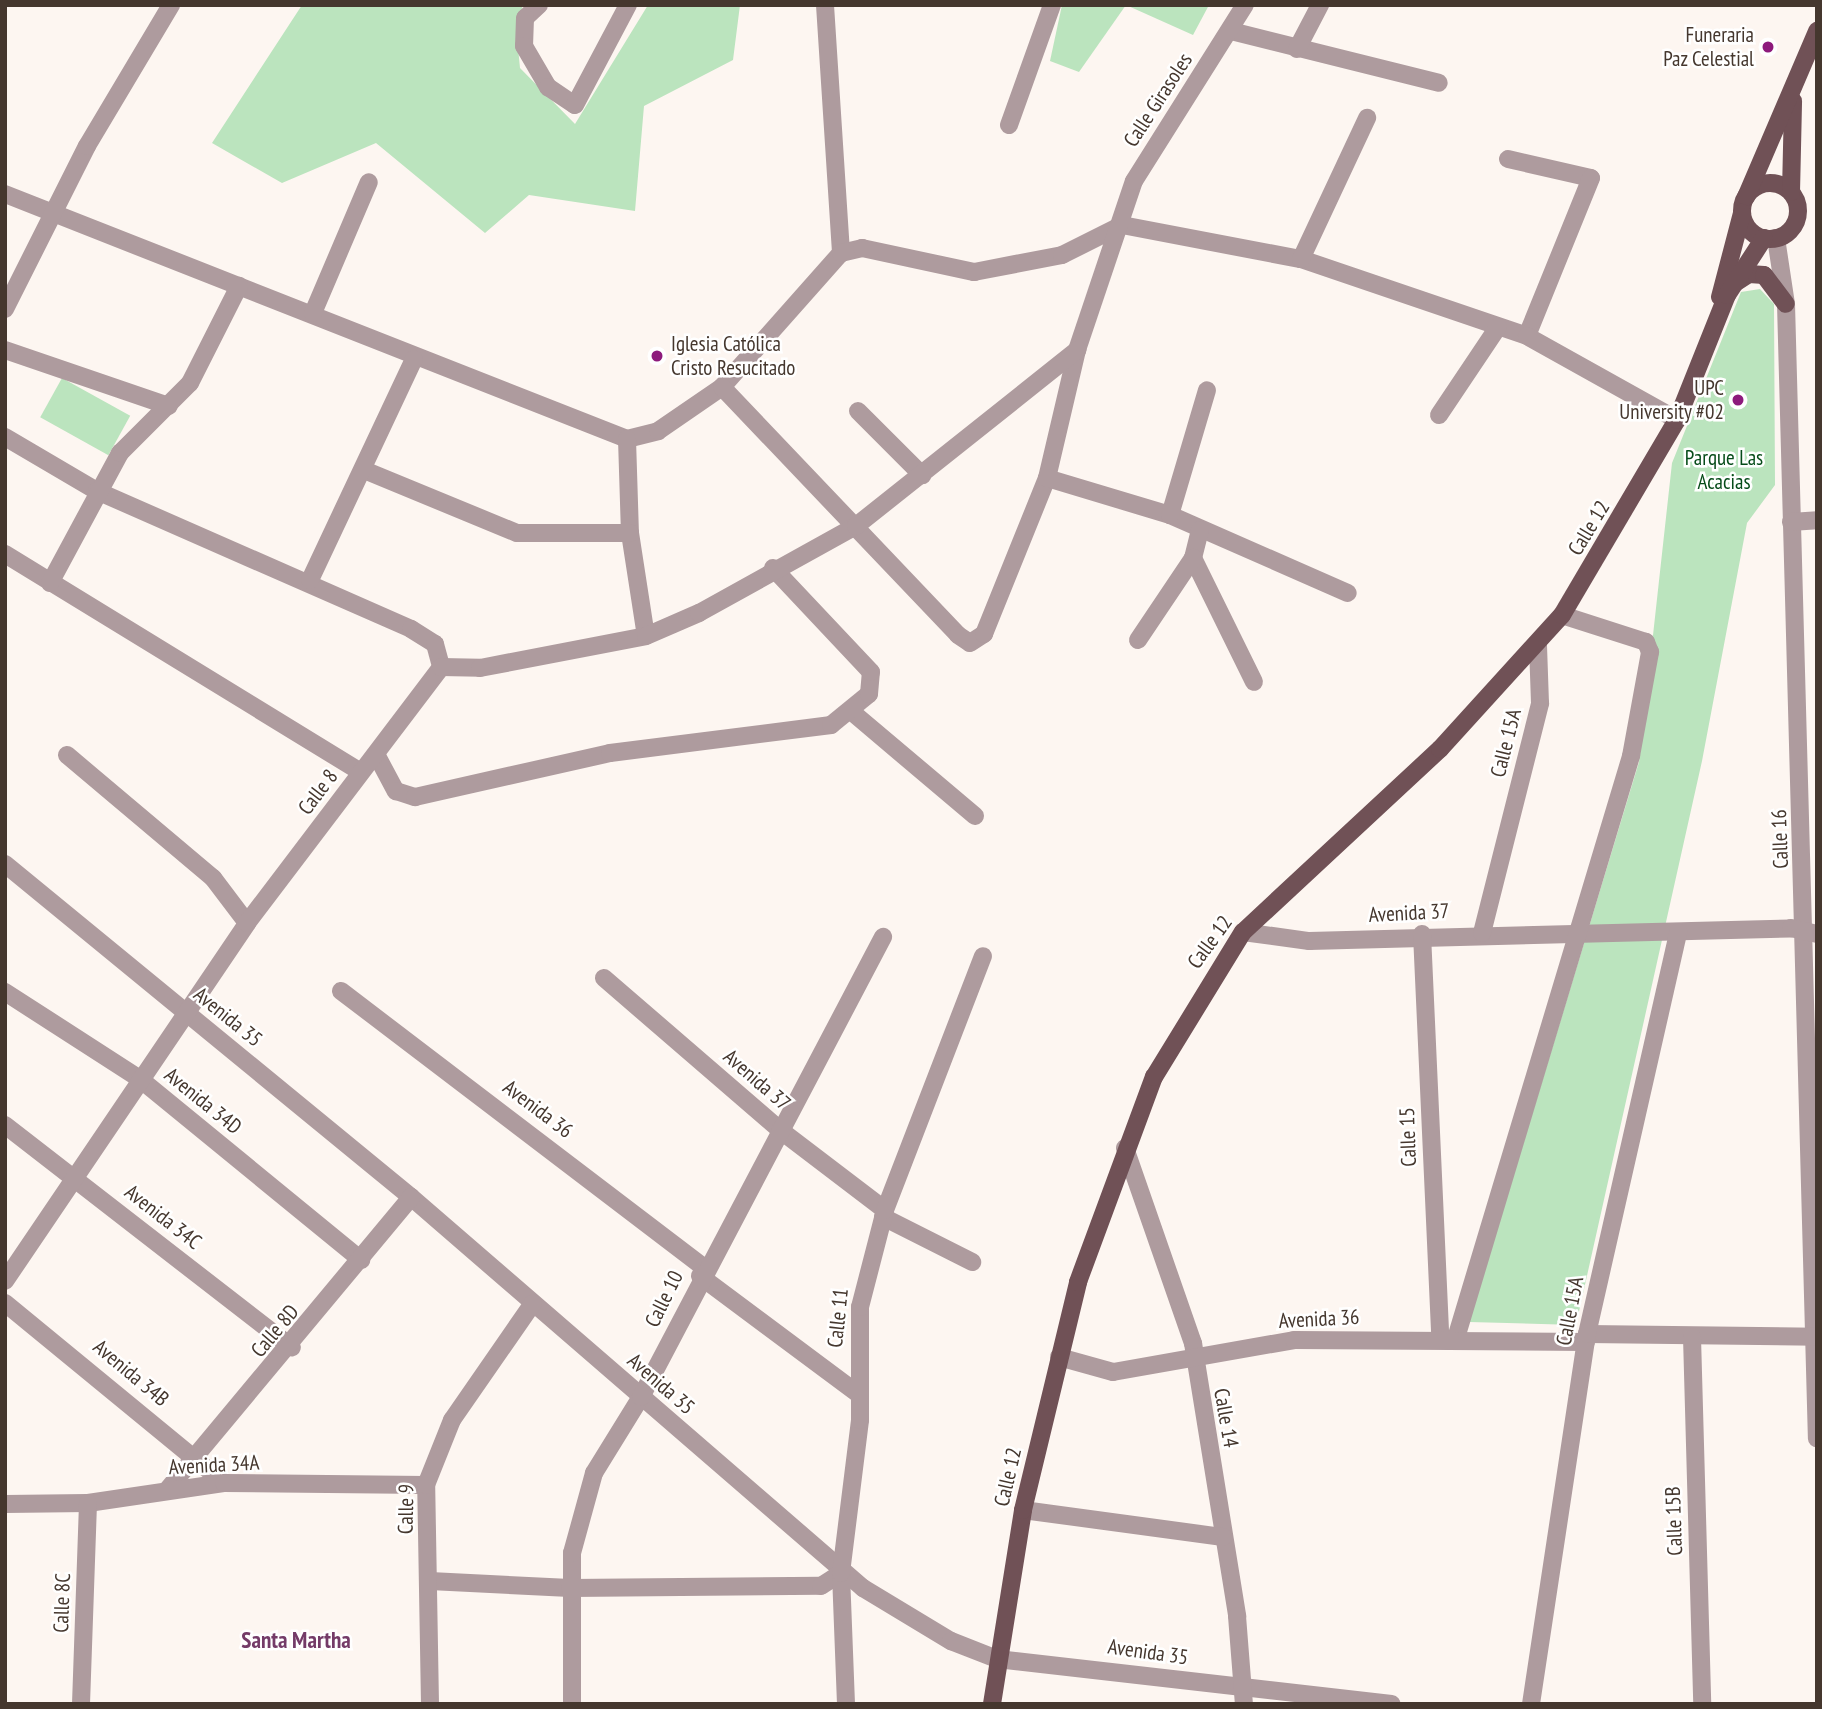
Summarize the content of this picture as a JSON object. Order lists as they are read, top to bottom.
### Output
{
  "streets": {
    "main road": ["Calle 12"],
    "street": [
      "Calle Girasoles",
      "Calle 15A",
      "Calle 8",
      "Calle 16",
      "Avenida 37",
      "Avenida 35",
      "Avenida 34D",
      "Avenida 36",
      "Calle 15",
      "Avenida 34C",
      "Calle 10",
      "Calle 11",
      "Calle 8D",
      "Avenida 34B",
      "Calle 14",
      "Avenida 34A",
      "Calle 9",
      "Calle 15B",
      "Calle 8C"
    ]
  },
  "crossings": [
    ["Calle 12", "Calle 15A"],
    ["Calle 12", "Calle 16"],
    ["Calle 12", "Avenida 37"],
    ["Calle 12", "Avenida 35"],
    ["Calle 12", "Avenida 36"],
    ["Calle 12", "Calle 14"],
    ["Calle 15A", "Avenida 37"],
    ["Calle 15A", "Avenida 36"],
    ["Calle 8", "Avenida 35"],
    ["Calle 8", "Avenida 34D"],
    ["Calle 8", "Avenida 34C"],
    ["Calle 16", "Avenida 36"],
    ["Avenida 37", "Calle 15"],
    ["Avenida 37", "Calle 10"],
    ["Avenida 37", "Calle 11"],
    ["Avenida 35", "Calle 10"],
    ["Avenida 35", "Calle 11"],
    ["Avenida 35", "Calle 8D"],
    ["Avenida 35", "Calle 14"],
    ["Avenida 35", "Calle 9"],
    ["Avenida 34D", "Calle 8D"],
    ["Avenida 36", "Calle 15"],
    ["Avenida 36", "Calle 10"],
    ["Avenida 36", "Calle 11"],
    ["Avenida 36", "Calle 14"],
    ["Avenida 36", "Calle 15B"],
    ["Avenida 34C", "Calle 8D"],
    ["Calle 8D", "Avenida 34B"],
    ["Calle 8D", "Avenida 34A"],
    ["Avenida 34B", "Avenida 34A"],
    ["Avenida 34A", "Calle 9"],
    ["Avenida 34A", "Calle 8C"]
  ],
  "districts": ["Santa Martha"],
  "parks": ["Parque Las Acacias"],
  "places": ["Funeraria Paz Celestial", "Iglesia Católica Cristo Resucitado", "UPC University #02"]
}
